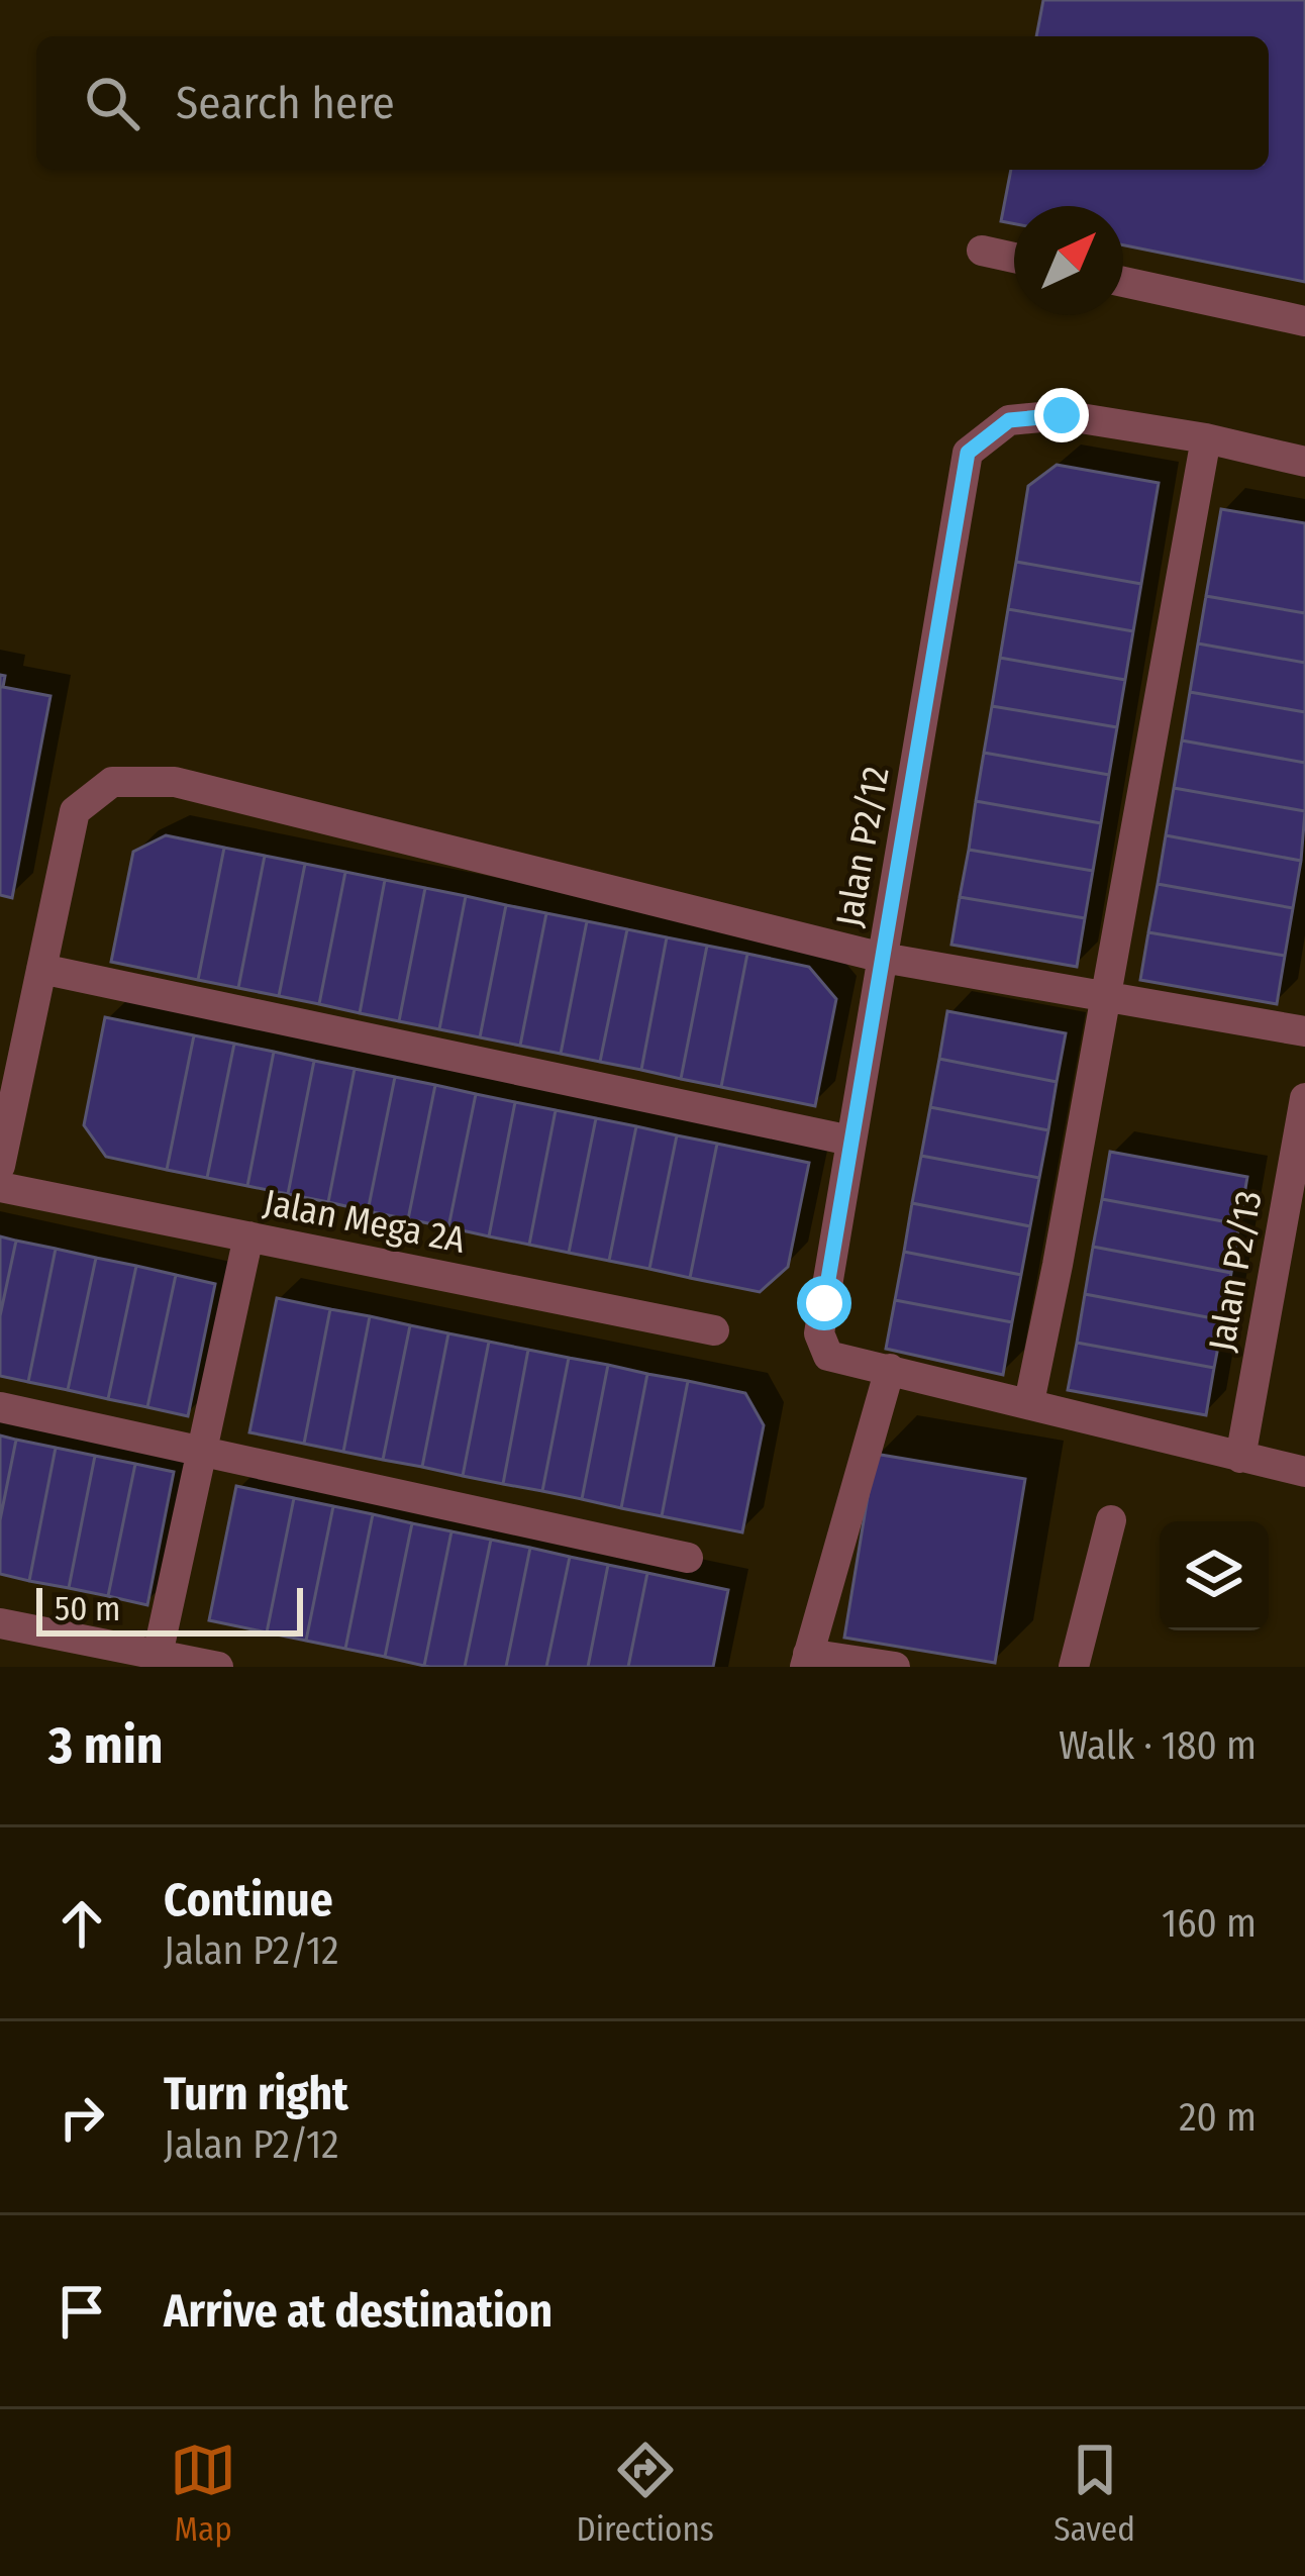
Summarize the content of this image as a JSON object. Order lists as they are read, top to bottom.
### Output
{
  "streets": {
    "street": ["Jalan P2/12", "Jalan Mega 2A", "Jalan P2/13"]
  },
  "scale_bar": "50 m",
  "north": "top right",
  "page": {
    "search": "Search here",
    "scale": "50 m",
    "heading": ["3 min", "Walk · 180 m"],
    "list": [
      ["Continue", "Jalan P2/12", "160 m"],
      ["Turn right", "Jalan P2/12", "20 m"],
      "Arrive at destination"
    ],
    "nav": ["Map", "Directions", "Saved"]
  }
}
